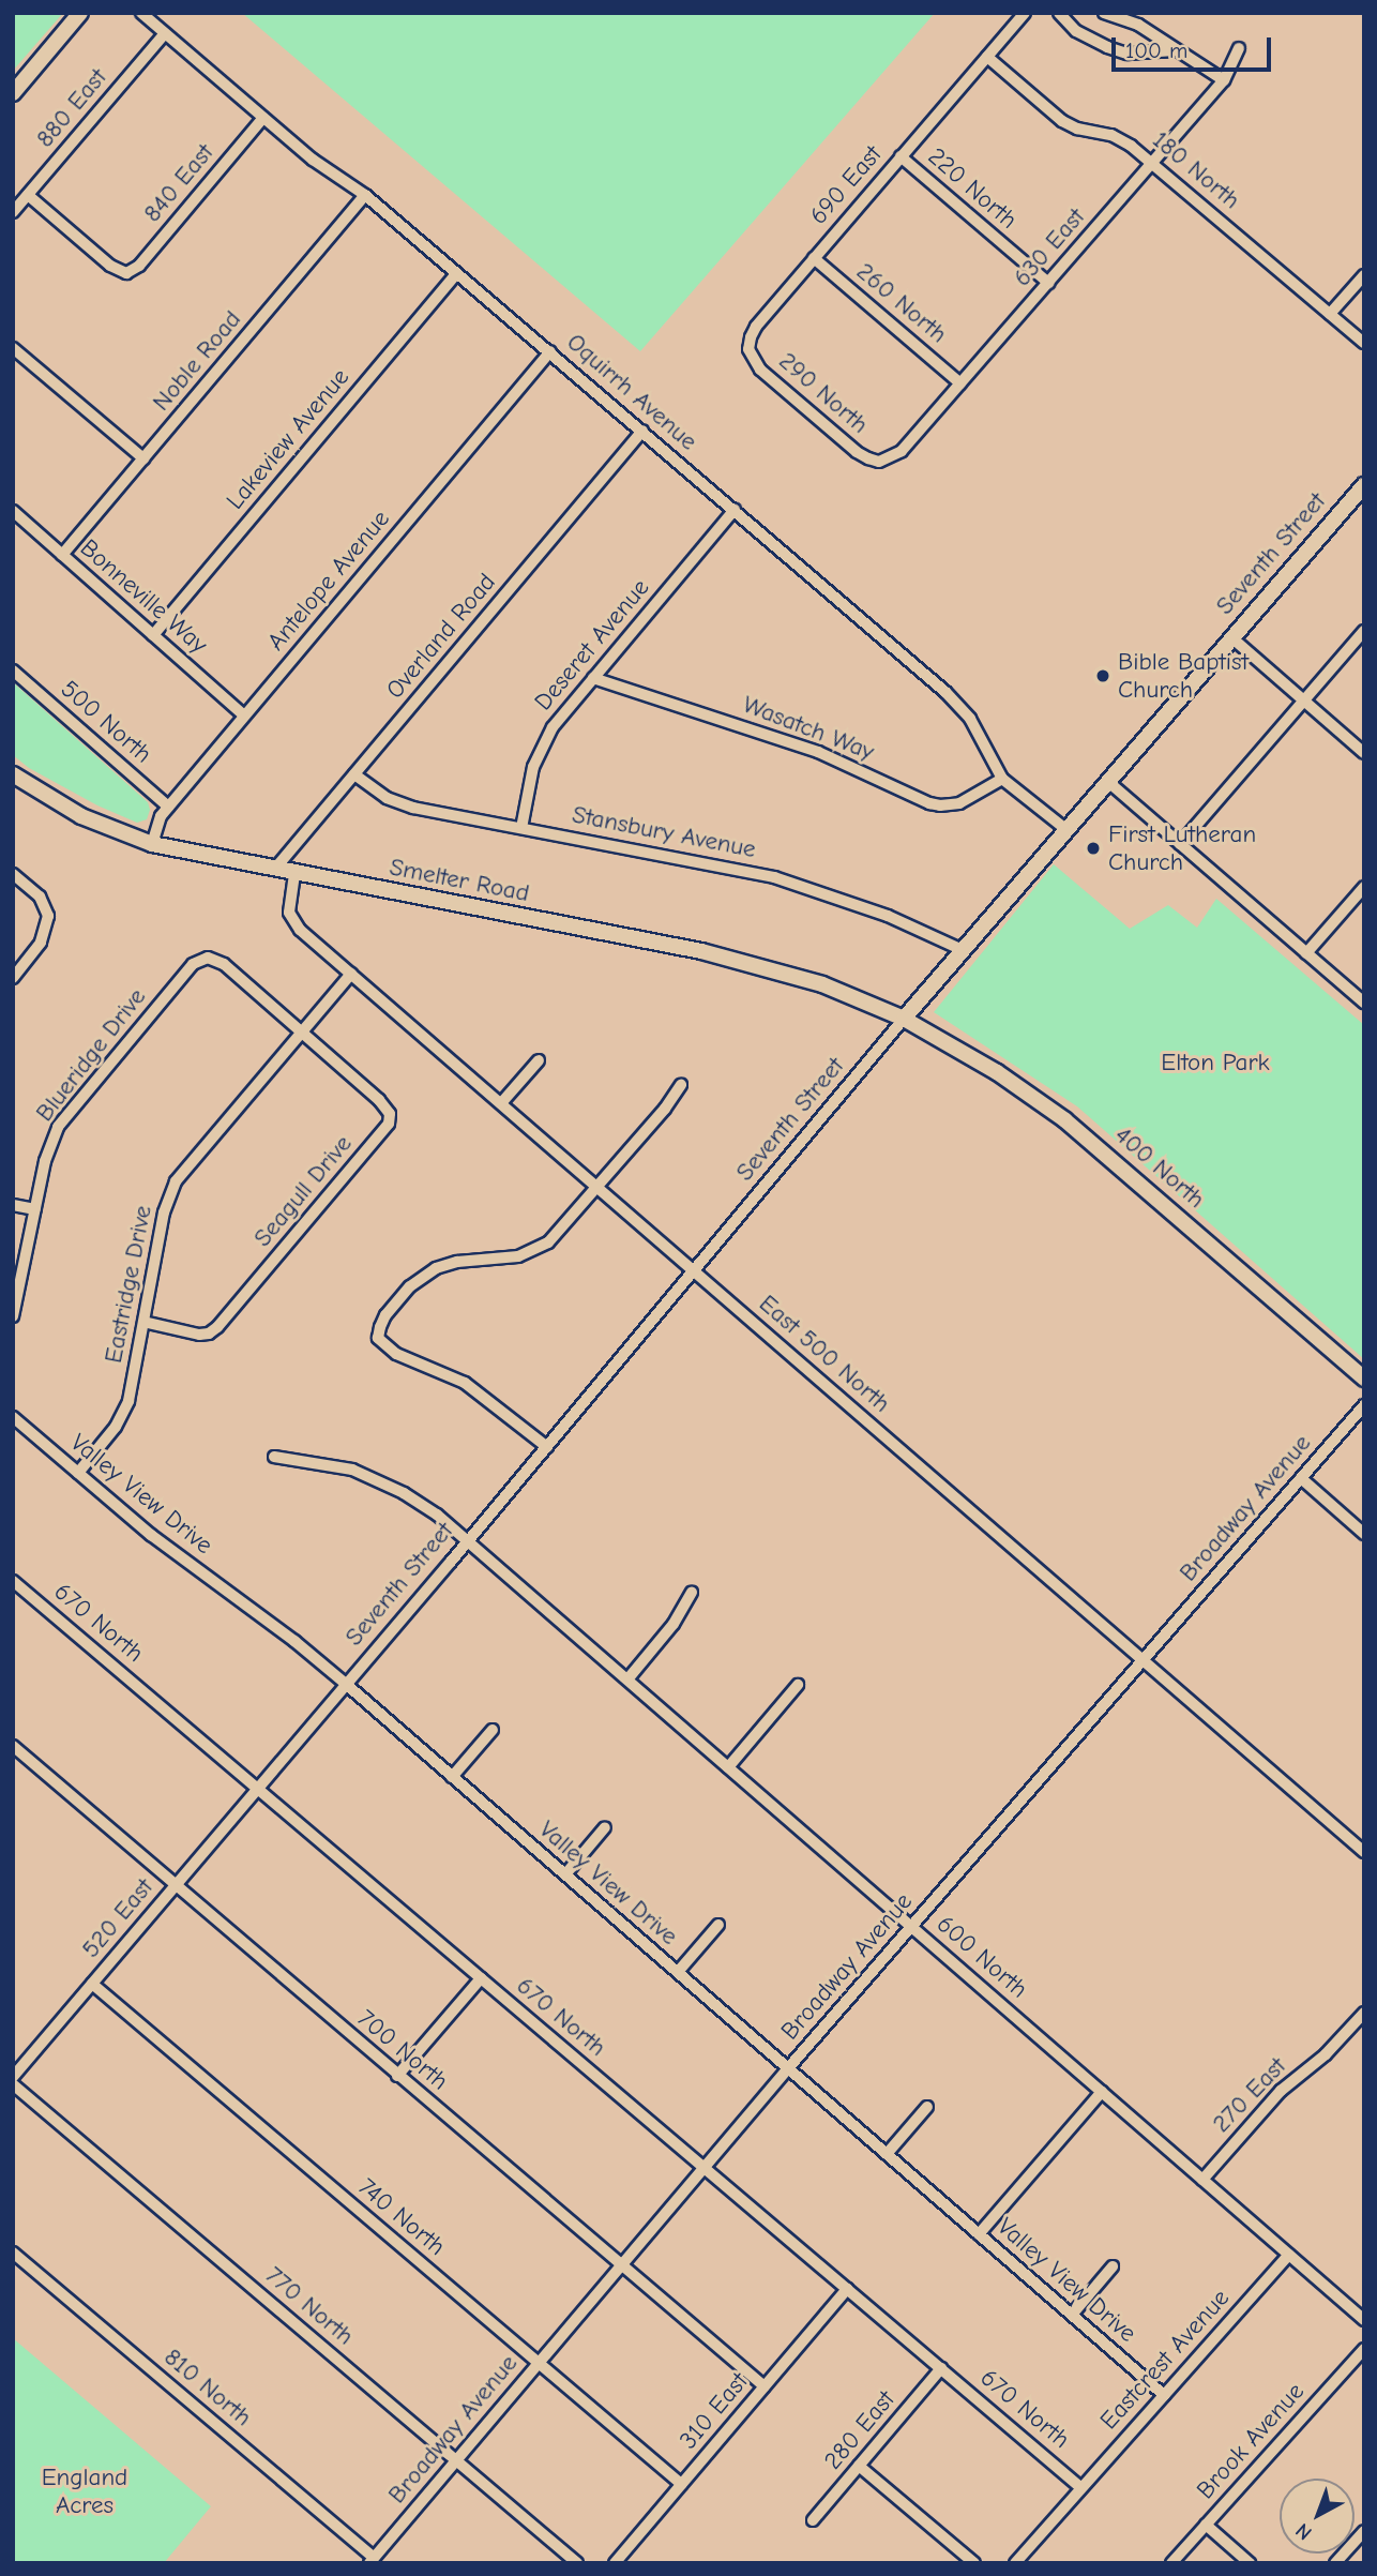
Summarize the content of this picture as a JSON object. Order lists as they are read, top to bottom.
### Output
{
  "streets": {
    "street": [
      "880 East",
      "180 North",
      "840 East",
      "690 East",
      "220 North",
      "630 East",
      "260 North",
      "Noble Road",
      "Oquirrh Avenue",
      "290 North",
      "Lakeview Avenue",
      "Seventh Street",
      "Antelope Avenue",
      "Bonneville Way",
      "Overland Road",
      "Deseret Avenue",
      "500 North",
      "Wasatch Way",
      "Stansbury Avenue",
      "Smelter Road",
      "Blueridge Drive",
      "400 North",
      "Seagull Drive",
      "Eastridge Drive",
      "East 500 North",
      "Valley View Drive",
      "Broadway Avenue",
      "670 North",
      "520 East",
      "600 North",
      "700 North",
      "270 East",
      "740 North",
      "770 North",
      "Eastcrest Avenue",
      "810 North",
      "310 East",
      "280 East",
      "Brook Avenue"
    ]
  },
  "crossings": [
    ["880 East", "840 East"],
    ["880 East", "Oquirrh Avenue"],
    ["180 North", "690 East"],
    ["180 North", "630 East"],
    ["840 East", "Oquirrh Avenue"],
    ["690 East", "220 North"],
    ["690 East", "260 North"],
    ["690 East", "290 North"],
    ["220 North", "630 East"],
    ["630 East", "260 North"],
    ["630 East", "290 North"],
    ["Noble Road", "Oquirrh Avenue"],
    ["Noble Road", "Bonneville Way"],
    ["Oquirrh Avenue", "Lakeview Avenue"],
    ["Oquirrh Avenue", "Seventh Street"],
    ["Oquirrh Avenue", "Antelope Avenue"],
    ["Oquirrh Avenue", "Overland Road"],
    ["Oquirrh Avenue", "Deseret Avenue"],
    ["Oquirrh Avenue", "Wasatch Way"],
    ["Lakeview Avenue", "Bonneville Way"],
    ["Seventh Street", "Stansbury Avenue"],
    ["Seventh Street", "Smelter Road"],
    ["Seventh Street", "400 North"],
    ["Seventh Street", "East 500 North"],
    ["Seventh Street", "Valley View Drive"],
    ["Seventh Street", "670 North"],
    ["Seventh Street", "520 East"],
    ["Seventh Street", "600 North"],
    ["Antelope Avenue", "Bonneville Way"],
    ["Antelope Avenue", "500 North"],
    ["Antelope Avenue", "Smelter Road"],
    ["Overland Road", "Stansbury Avenue"],
    ["Overland Road", "Smelter Road"],
    ["Deseret Avenue", "Wasatch Way"],
    ["Deseret Avenue", "Stansbury Avenue"],
    ["Smelter Road", "400 North"],
    ["Smelter Road", "East 500 North"],
    ["Blueridge Drive", "Seagull Drive"],
    ["Blueridge Drive", "Eastridge Drive"],
    ["Seagull Drive", "Eastridge Drive"],
    ["Eastridge Drive", "East 500 North"],
    ["Eastridge Drive", "Valley View Drive"],
    ["East 500 North", "Broadway Avenue"],
    ["Valley View Drive", "Broadway Avenue"],
    ["Valley View Drive", "Eastcrest Avenue"],
    ["Broadway Avenue", "670 North"],
    ["Broadway Avenue", "600 North"],
    ["Broadway Avenue", "700 North"],
    ["Broadway Avenue", "740 North"],
    ["Broadway Avenue", "770 North"],
    ["Broadway Avenue", "810 North"],
    ["670 North", "520 East"],
    ["670 North", "Eastcrest Avenue"],
    ["670 North", "310 East"],
    ["670 North", "280 East"],
    ["520 East", "700 North"],
    ["520 East", "740 North"],
    ["600 North", "270 East"],
    ["600 North", "Eastcrest Avenue"],
    ["700 North", "310 East"],
    ["740 North", "310 East"]
  ],
  "parks": ["Elton Park", "England Acres"],
  "places": ["Bible Baptist Church", "First Lutheran Church"],
  "scale_bar": "100 m",
  "north": "bottom left"
}
